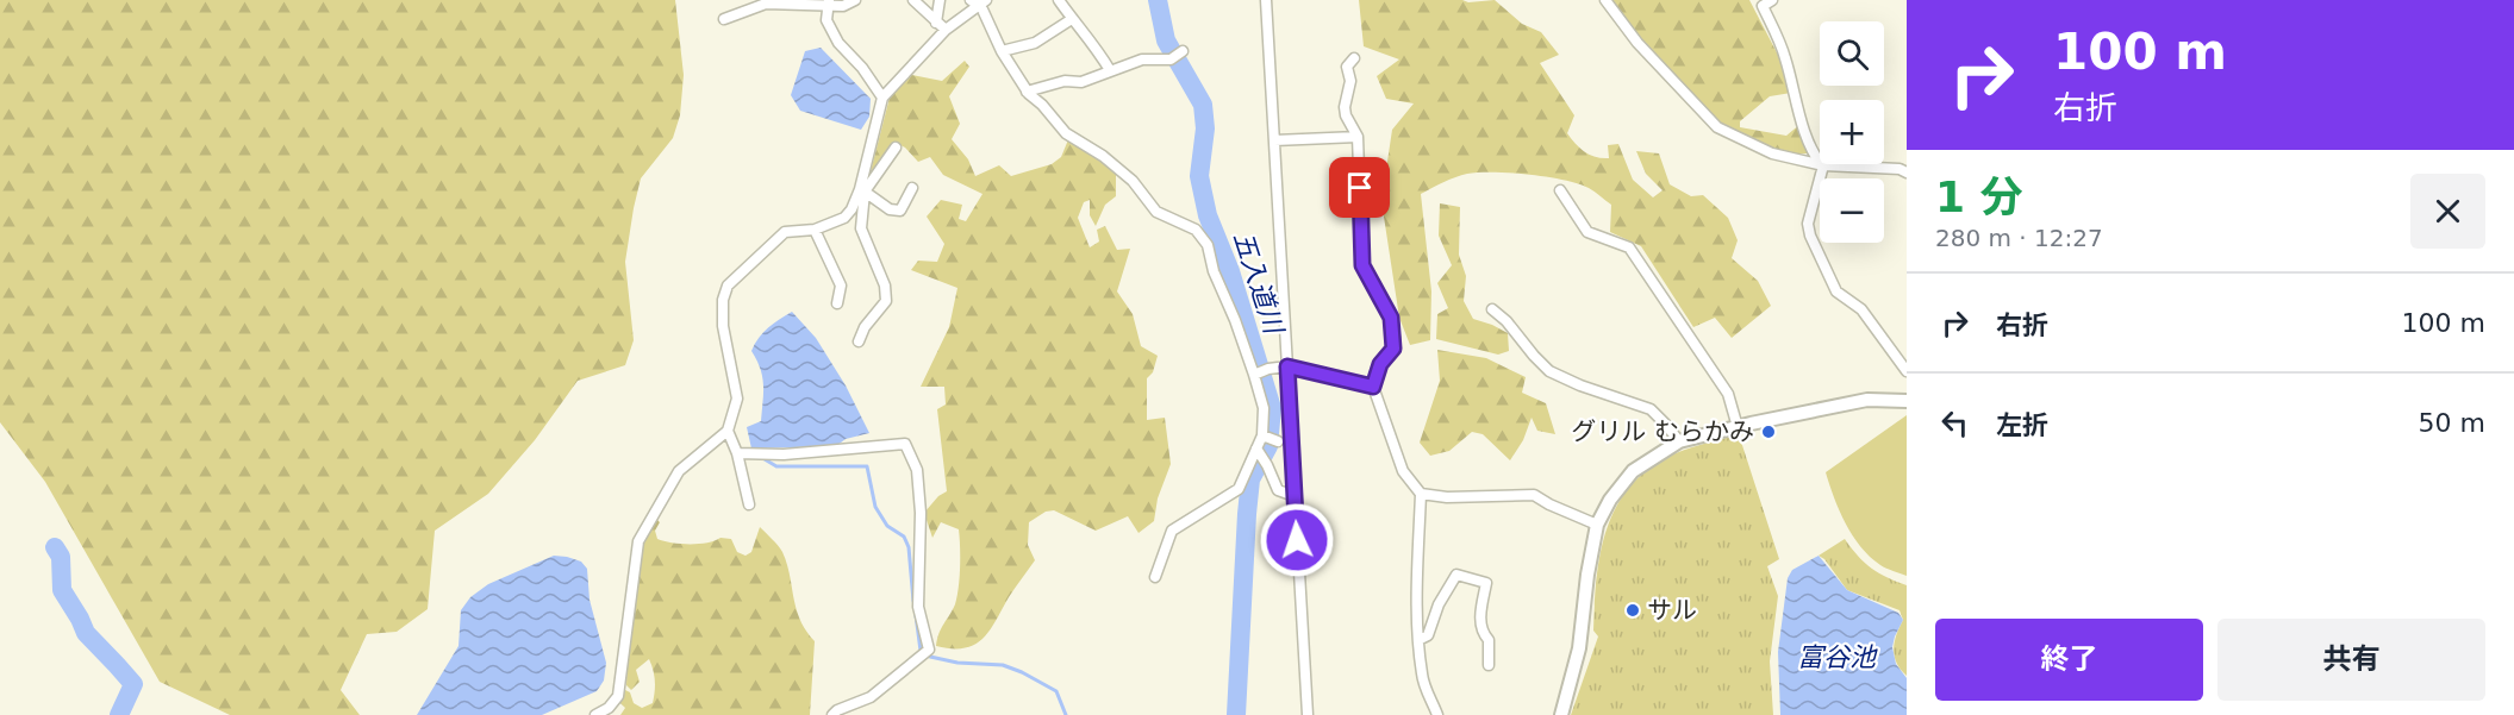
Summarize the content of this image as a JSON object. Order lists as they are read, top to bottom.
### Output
{
  "water": ["五入道川", "富谷池"],
  "places": ["グリル むらかみ", "サル"],
  "page": {
    "turn": ["100 m", "右折"],
    "map_buttons": ["+", "−"],
    "heading": ["1 分", "280 m · 12:27"],
    "list": [
      {
        "name": "右折",
        "value": "100 m"
      },
      {
        "name": "左折",
        "value": "50 m"
      }
    ],
    "buttons": ["終了", "共有"]
  }
}
